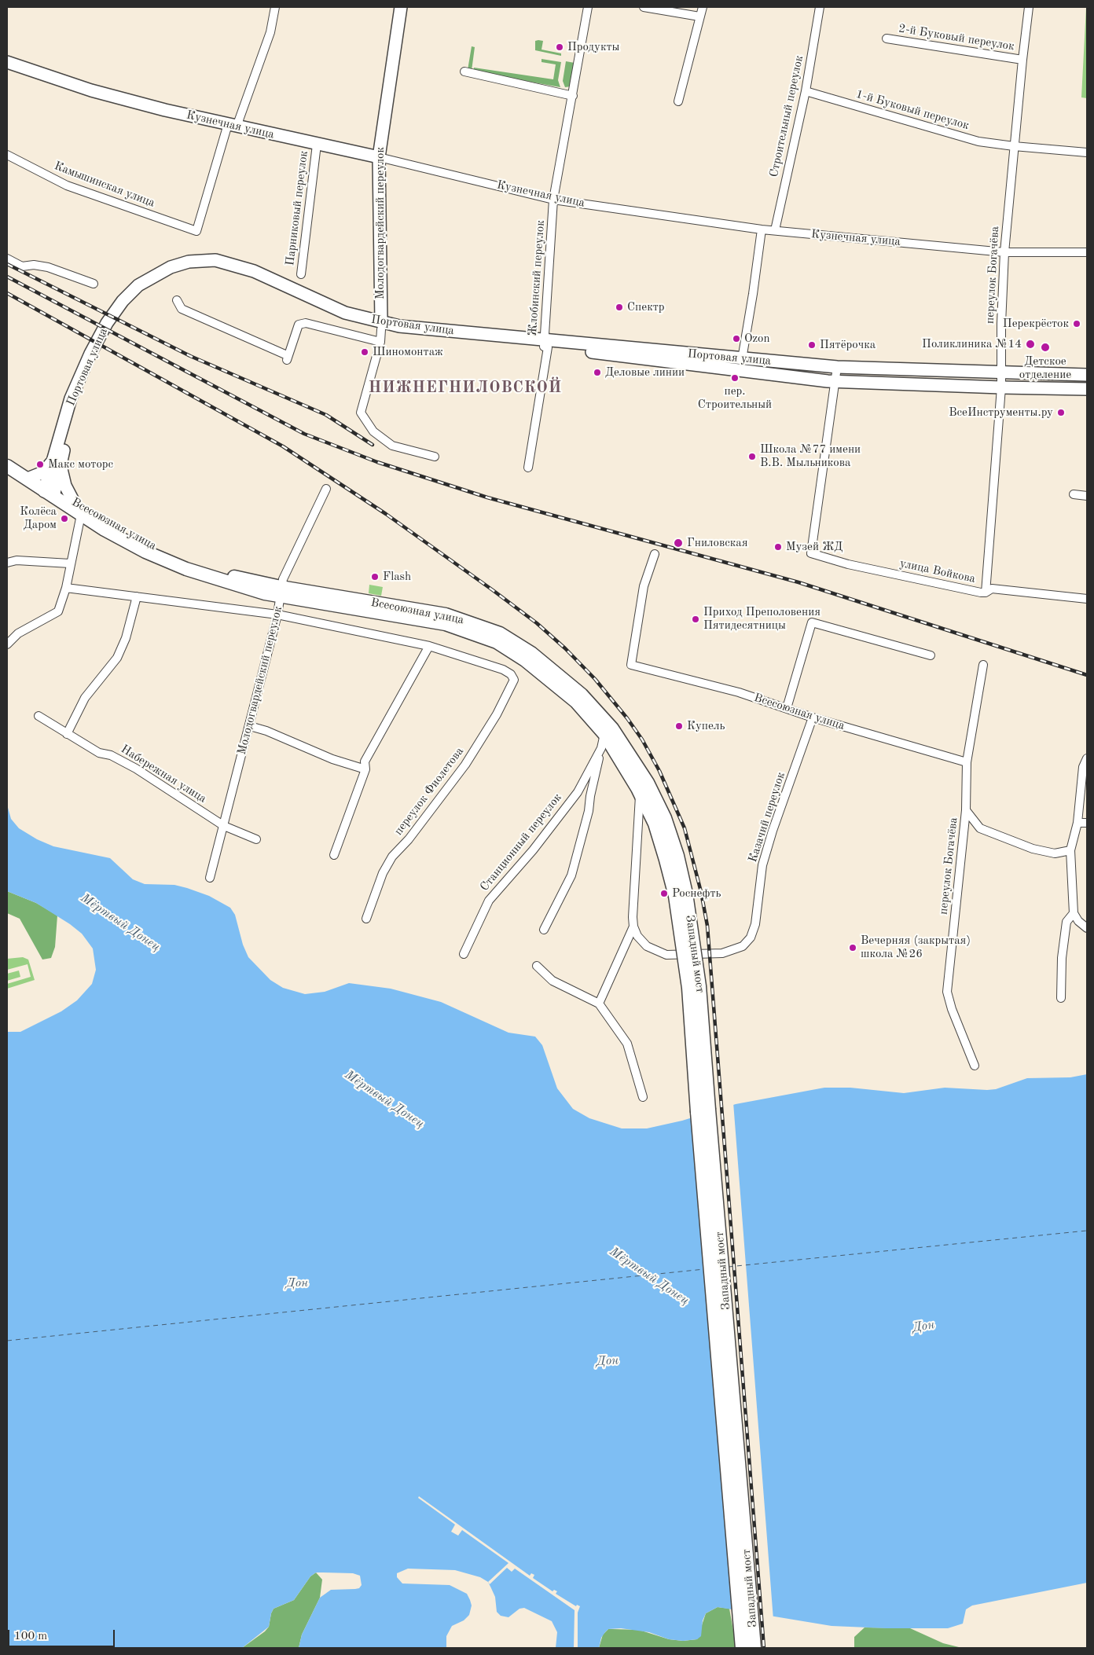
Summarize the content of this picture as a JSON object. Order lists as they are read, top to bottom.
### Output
{
  "streets": {
    "highway": ["Всесоюзная улица", "Западный мост"],
    "main road": ["Кузнечная улица", "Молодогвардейский переулок", "Портовая улица"],
    "street": [
      "2-й Буковый переулок",
      "1-й Буковый переулок",
      "Строительный переулок",
      "Камышинская улица",
      "Парниковый переулок",
      "переулок Богачёва",
      "Жлобинский переулок",
      "улица Войкова",
      "Набережная улица",
      "переулок Фиолетова",
      "Казачий переулок",
      "Станционный переулок"
    ]
  },
  "crossings": [
    ["2-й Буковый переулок", "переулок Богачёва"],
    ["1-й Буковый переулок", "Строительный переулок"],
    ["1-й Буковый переулок", "переулок Богачёва"],
    ["Строительный переулок", "Кузнечная улица"],
    ["Кузнечная улица", "Камышинская улица"],
    ["Кузнечная улица", "Парниковый переулок"],
    ["Кузнечная улица", "Молодогвардейский переулок"],
    ["Кузнечная улица", "переулок Богачёва"],
    ["Кузнечная улица", "Жлобинский переулок"],
    ["Молодогвардейский переулок", "Портовая улица"],
    ["Молодогвардейский переулок", "Всесоюзная улица"],
    ["Молодогвардейский переулок", "Набережная улица"],
    ["переулок Богачёва", "Портовая улица"],
    ["переулок Богачёва", "Всесоюзная улица"],
    ["переулок Богачёва", "улица Войкова"],
    ["Жлобинский переулок", "Портовая улица"],
    ["Портовая улица", "Всесоюзная улица"],
    ["Портовая улица", "улица Войкова"],
    ["Всесоюзная улица", "Казачий переулок"],
    ["Всесоюзная улица", "Станционный переулок"],
    ["Всесоюзная улица", "Западный мост"]
  ],
  "districts": ["НИЖНЕГНИЛОВСКОЙ"],
  "water": ["Мёртвый Донец", "Дон"],
  "places": [
    "Продукты",
    "Спектр",
    "Перекрёсток",
    "Ozon",
    "Поликлиника №14",
    "Пятёрочка",
    "Детское отделение",
    "Шиномонтаж",
    "Деловые линии",
    "пер. Строительный",
    "ВсеИнструменты.ру",
    "Школа №77 имени В.В. Мыльникова",
    "Макс моторс",
    "Колёса Даром",
    "Гниловская",
    "Музей ЖД",
    "Flash",
    "Приход Преполовения Пятидесятницы",
    "Купель",
    "Роснефть",
    "Вечерняя (закрытая) школа №26"
  ],
  "scale_bar": "100 m"
}
